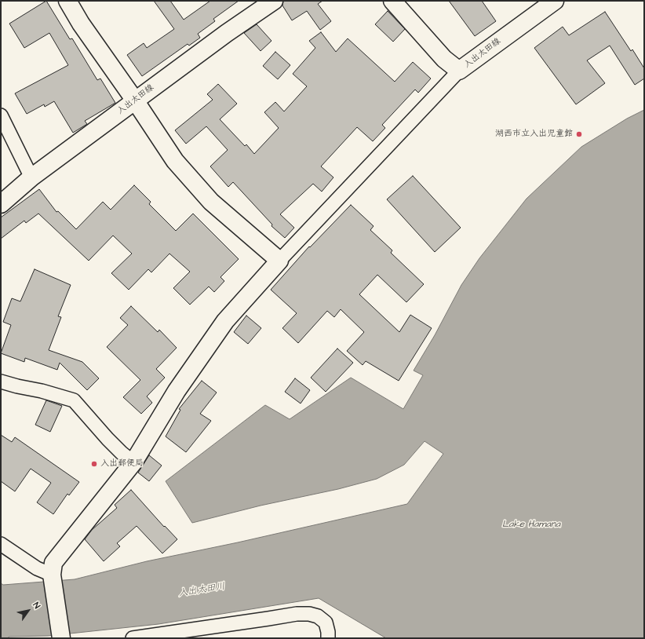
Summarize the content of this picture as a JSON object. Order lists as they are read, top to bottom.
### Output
{
  "streets": {
    "street": ["入出太田線"]
  },
  "water": ["Lake Hamana", "入出太田川"],
  "places": ["湖西市立入出児童館", "入出郵便局"],
  "north": "top right"
}
